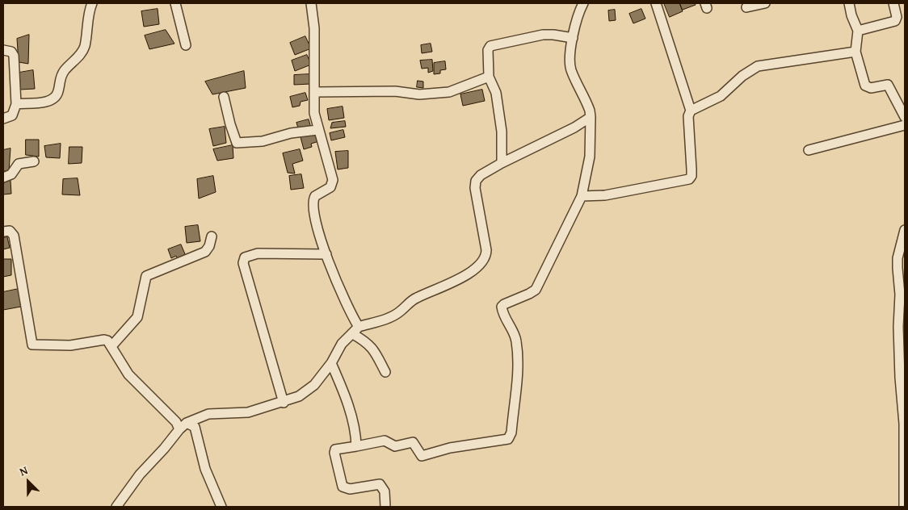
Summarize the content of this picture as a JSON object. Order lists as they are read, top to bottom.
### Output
{
  "north": "top left"
}
